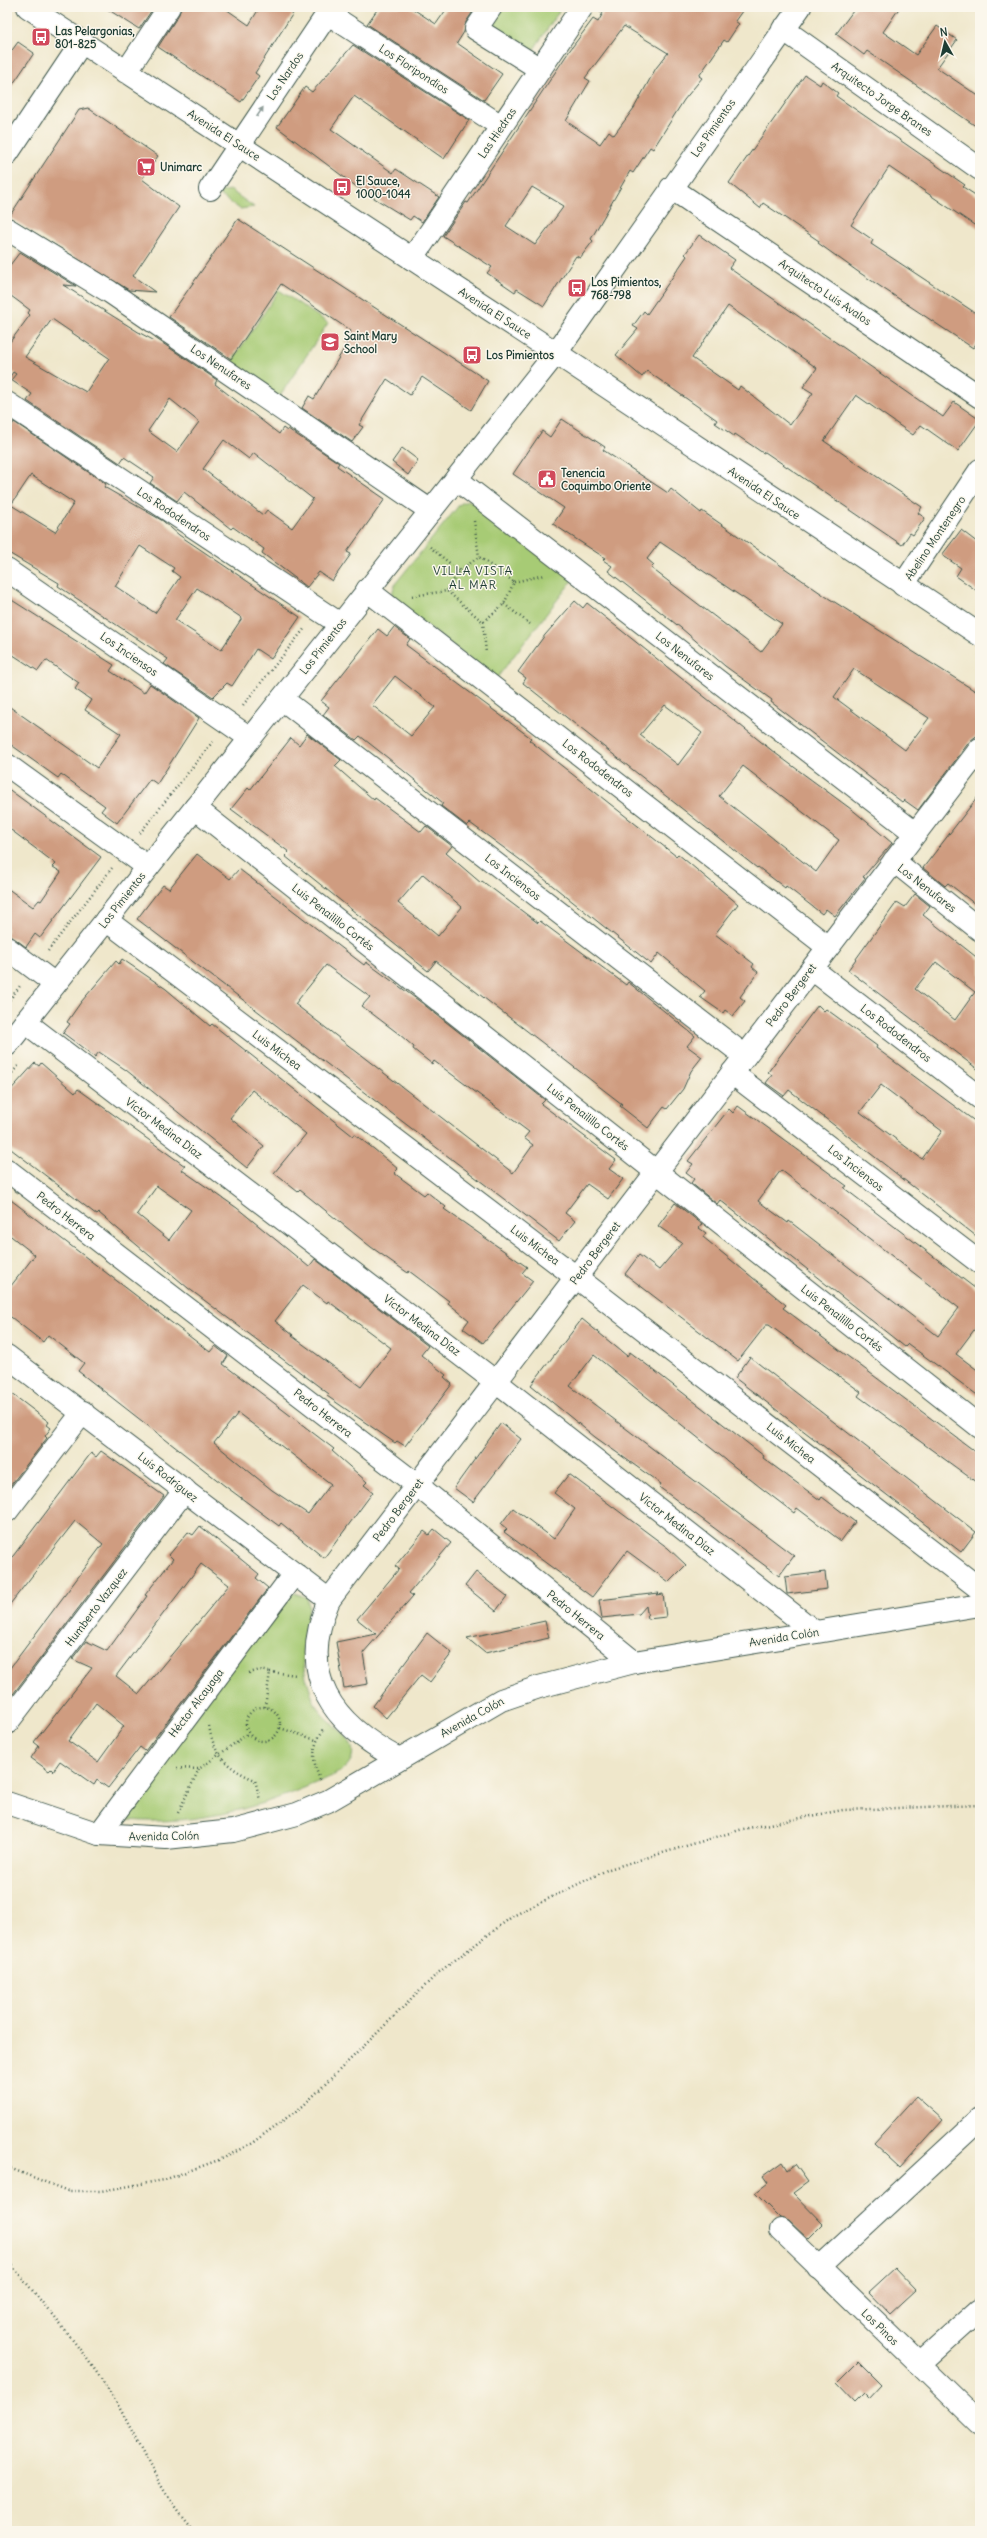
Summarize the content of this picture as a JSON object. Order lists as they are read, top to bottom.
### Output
{
  "streets": {
    "street": [
      "Los Floripondios",
      "Los Nardos",
      "Arquitecto Jorge Branes",
      "Los Pimientos",
      "Las Hiedras",
      "Avenida El Sauce",
      "Arquitecto Luis Avalos",
      "Los Nenufares",
      "Los Rododendros",
      "Abelino Montenegro",
      "Los Inciensos",
      "Luis Penailillo Cortés",
      "Pedro Bergeret",
      "Luis Michea",
      "Víctor Medina Díaz",
      "Pedro Herrera",
      "Luis Rodríguez",
      "Humberto Vazquez",
      "Avenida Colón",
      "Héctor Alcayaga",
      "Los Pinos"
    ]
  },
  "crossings": [
    ["Los Floripondios", "Los Nardos"],
    ["Los Floripondios", "Las Hiedras"],
    ["Los Nardos", "Avenida El Sauce"],
    ["Arquitecto Jorge Branes", "Los Pimientos"],
    ["Los Pimientos", "Avenida El Sauce"],
    ["Los Pimientos", "Arquitecto Luis Avalos"],
    ["Los Pimientos", "Los Nenufares"],
    ["Los Pimientos", "Los Rododendros"],
    ["Los Pimientos", "Los Inciensos"],
    ["Los Pimientos", "Luis Penailillo Cortés"],
    ["Los Pimientos", "Luis Michea"],
    ["Los Pimientos", "Víctor Medina Díaz"],
    ["Las Hiedras", "Avenida El Sauce"],
    ["Avenida El Sauce", "Abelino Montenegro"],
    ["Los Nenufares", "Pedro Bergeret"],
    ["Los Rododendros", "Pedro Bergeret"],
    ["Los Inciensos", "Pedro Bergeret"],
    ["Luis Penailillo Cortés", "Pedro Bergeret"],
    ["Pedro Bergeret", "Luis Michea"],
    ["Pedro Bergeret", "Víctor Medina Díaz"],
    ["Pedro Bergeret", "Pedro Herrera"],
    ["Pedro Bergeret", "Luis Rodríguez"],
    ["Pedro Bergeret", "Avenida Colón"],
    ["Víctor Medina Díaz", "Avenida Colón"],
    ["Pedro Herrera", "Avenida Colón"],
    ["Luis Rodríguez", "Humberto Vazquez"],
    ["Luis Rodríguez", "Héctor Alcayaga"],
    ["Avenida Colón", "Héctor Alcayaga"]
  ],
  "districts": ["VILLA VISTA AL MAR"],
  "places": {
    "bus stop": [
      "Las Pelargonias, 801-825",
      "El Sauce, 1000-1044",
      "Los Pimientos, 768-798",
      "Los Pimientos"
    ],
    "supermarket": ["Unimarc"],
    "school or university": ["Saint Mary School"],
    "public building": ["Tenencia Coquimbo Oriente"]
  },
  "north": "top"
}
